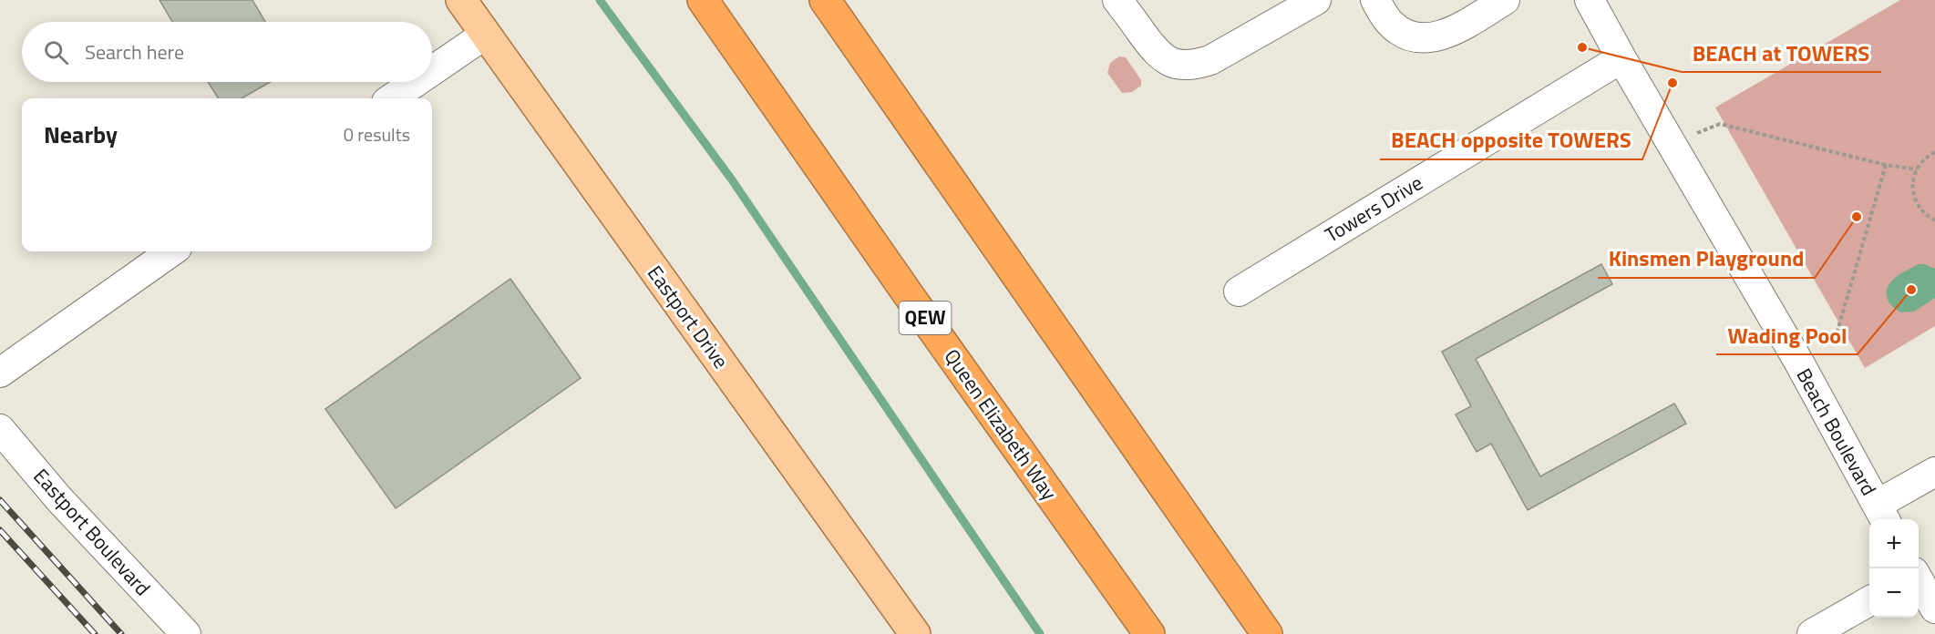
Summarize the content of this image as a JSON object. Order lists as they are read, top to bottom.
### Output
{
  "streets": {
    "highway": ["QEW", "Queen Elizabeth Way"],
    "main road": ["Eastport Drive"],
    "street": ["Towers Drive", "Beach Boulevard", "Eastport Boulevard"]
  },
  "crossings": [
    ["Towers Drive", "Beach Boulevard"]
  ],
  "places": [
    "BEACH at TOWERS",
    "BEACH opposite TOWERS",
    "Kinsmen Playground",
    "Wading Pool"
  ],
  "page": {
    "search": "Search here",
    "heading": ["Nearby", "0 results"],
    "map_buttons": ["+", "−"]
  }
}
